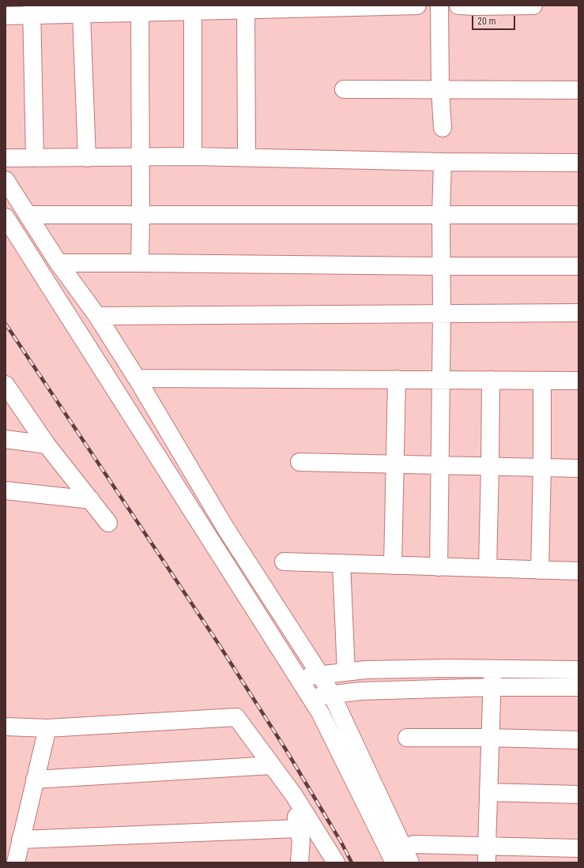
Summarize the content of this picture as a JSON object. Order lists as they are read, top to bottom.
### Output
{
  "scale_bar": "20 m"
}
